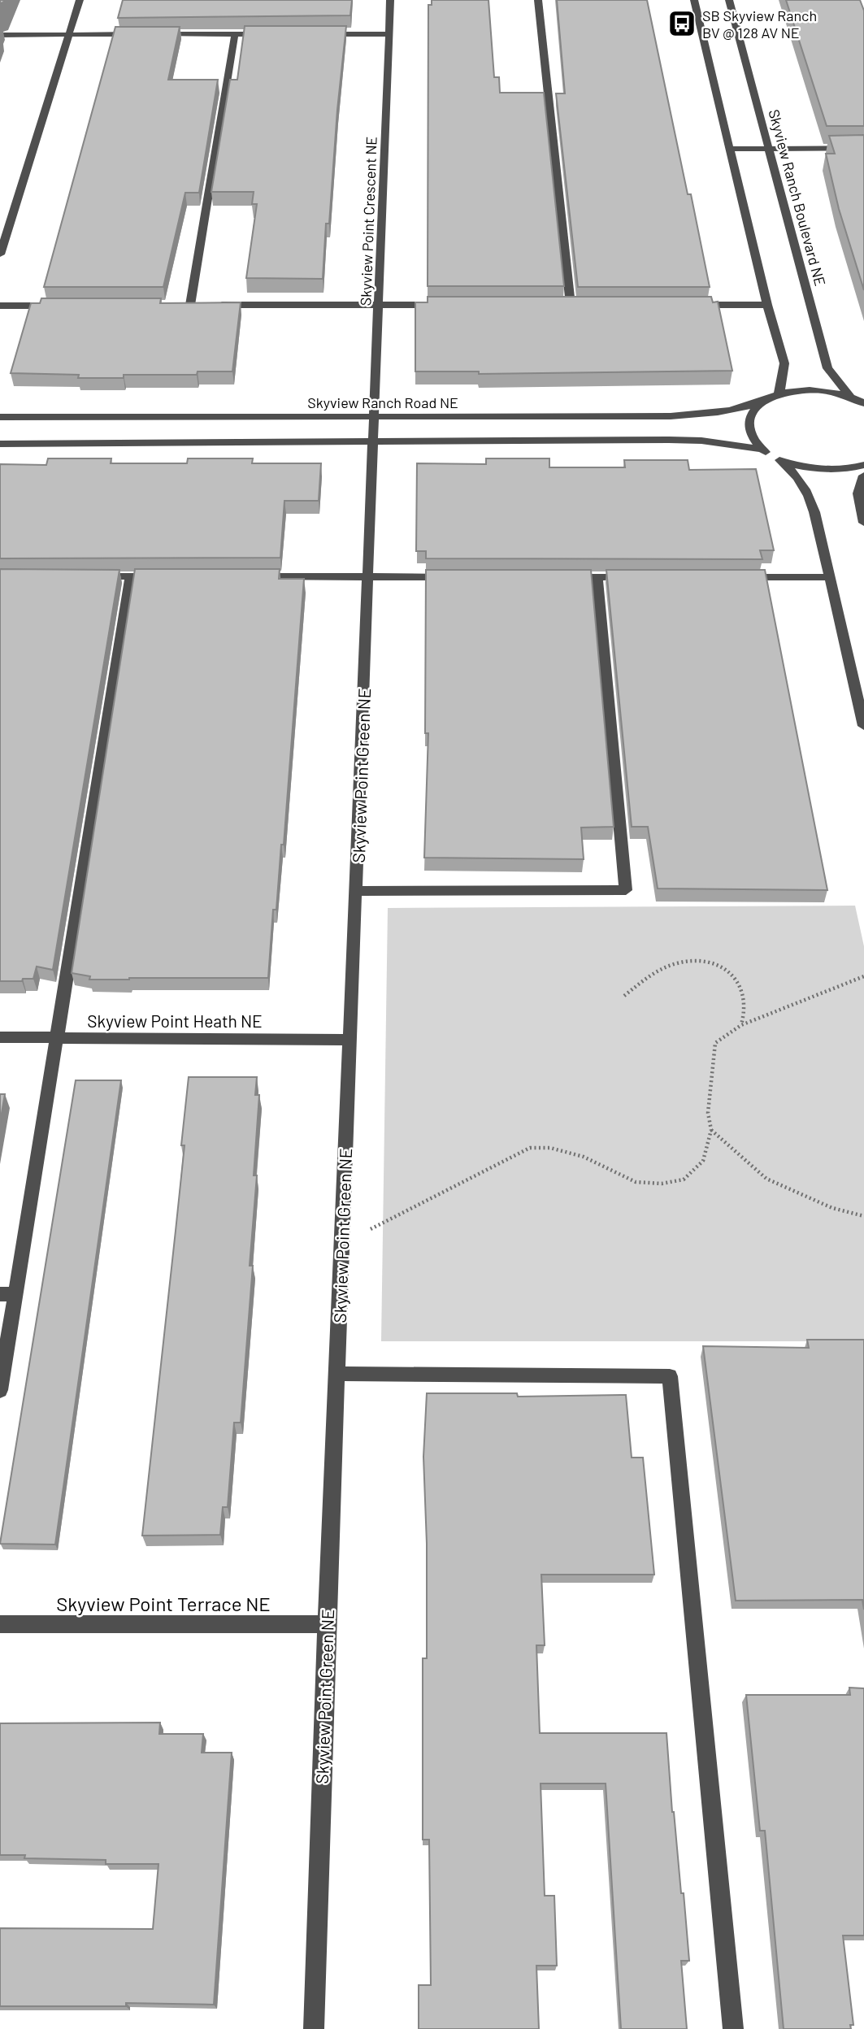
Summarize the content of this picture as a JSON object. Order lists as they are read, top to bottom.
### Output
{
  "streets": {
    "street": [
      "Skyview Ranch Boulevard NE",
      "Skyview Point Crescent NE",
      "Skyview Ranch Road NE",
      "Skyview Point Green NE",
      "Skyview Point Heath NE",
      "Skyview Point Terrace NE"
    ]
  },
  "crossings": [
    ["Skyview Point Crescent NE", "Skyview Ranch Road NE"],
    ["Skyview Point Crescent NE", "Skyview Point Green NE"],
    ["Skyview Point Green NE", "Skyview Point Heath NE"],
    ["Skyview Point Green NE", "Skyview Point Terrace NE"]
  ],
  "places": {
    "bus stop": ["SB Skyview Ranch BV @ 128 AV NE"]
  }
}
